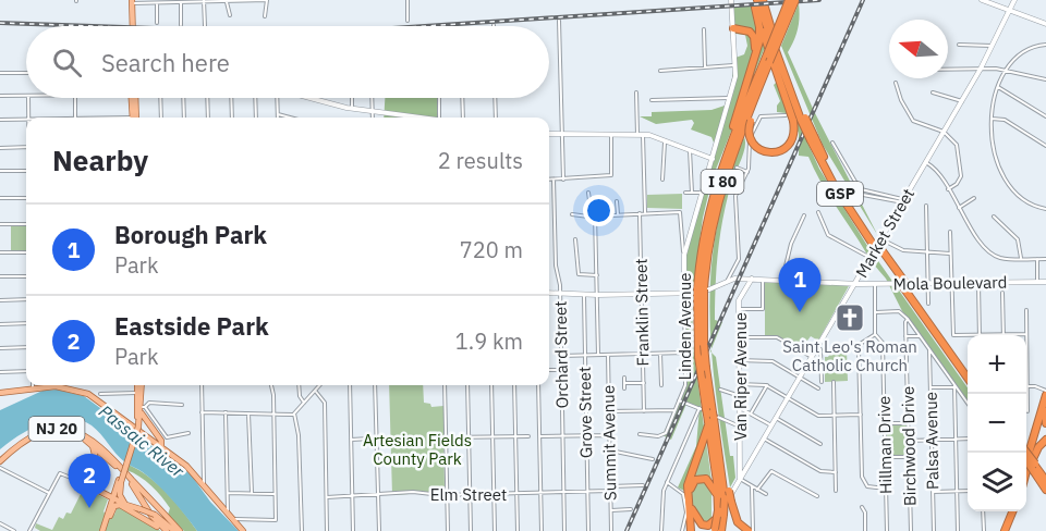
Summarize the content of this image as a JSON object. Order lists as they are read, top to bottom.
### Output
{
  "streets": {
    "highway": ["I 80", "GSP"],
    "main road": ["NJ 20"],
    "street": [
      "Market Street",
      "Mola Boulevard",
      "Franklin Street",
      "Linden Avenue",
      "Orchard Street",
      "Van Riper Avenue",
      "Grove Street",
      "Palsa Avenue",
      "Summit Avenue",
      "Hillman Drive",
      "Birchwood Drive",
      "Elm Street"
    ]
  },
  "crossings": [
    ["I 80", "Market Street"],
    ["GSP", "Market Street"],
    ["Market Street", "Mola Boulevard"],
    ["Market Street", "Van Riper Avenue"],
    ["Mola Boulevard", "Franklin Street"],
    ["Mola Boulevard", "Linden Avenue"],
    ["Mola Boulevard", "Orchard Street"],
    ["Mola Boulevard", "Van Riper Avenue"],
    ["Mola Boulevard", "Grove Street"],
    ["Mola Boulevard", "Hillman Drive"],
    ["Orchard Street", "Elm Street"],
    ["Grove Street", "Elm Street"],
    ["Summit Avenue", "Elm Street"]
  ],
  "water": ["Passaic River"],
  "parks": ["Artesian Fields County Park"],
  "places": {
    "church": ["Saint Leo's Roman Catholic Church"]
  },
  "north": "left",
  "page": {
    "search": "Search here",
    "heading": ["Nearby", "2 results"],
    "list": [
      {
        "mark": "1",
        "name": "Borough Park",
        "note": "Park",
        "value": "720 m"
      },
      {
        "mark": "2",
        "name": "Eastside Park",
        "note": "Park",
        "value": "1.9 km"
      }
    ],
    "pins": ["1", "2"],
    "map_buttons": ["+", "−"]
  }
}
